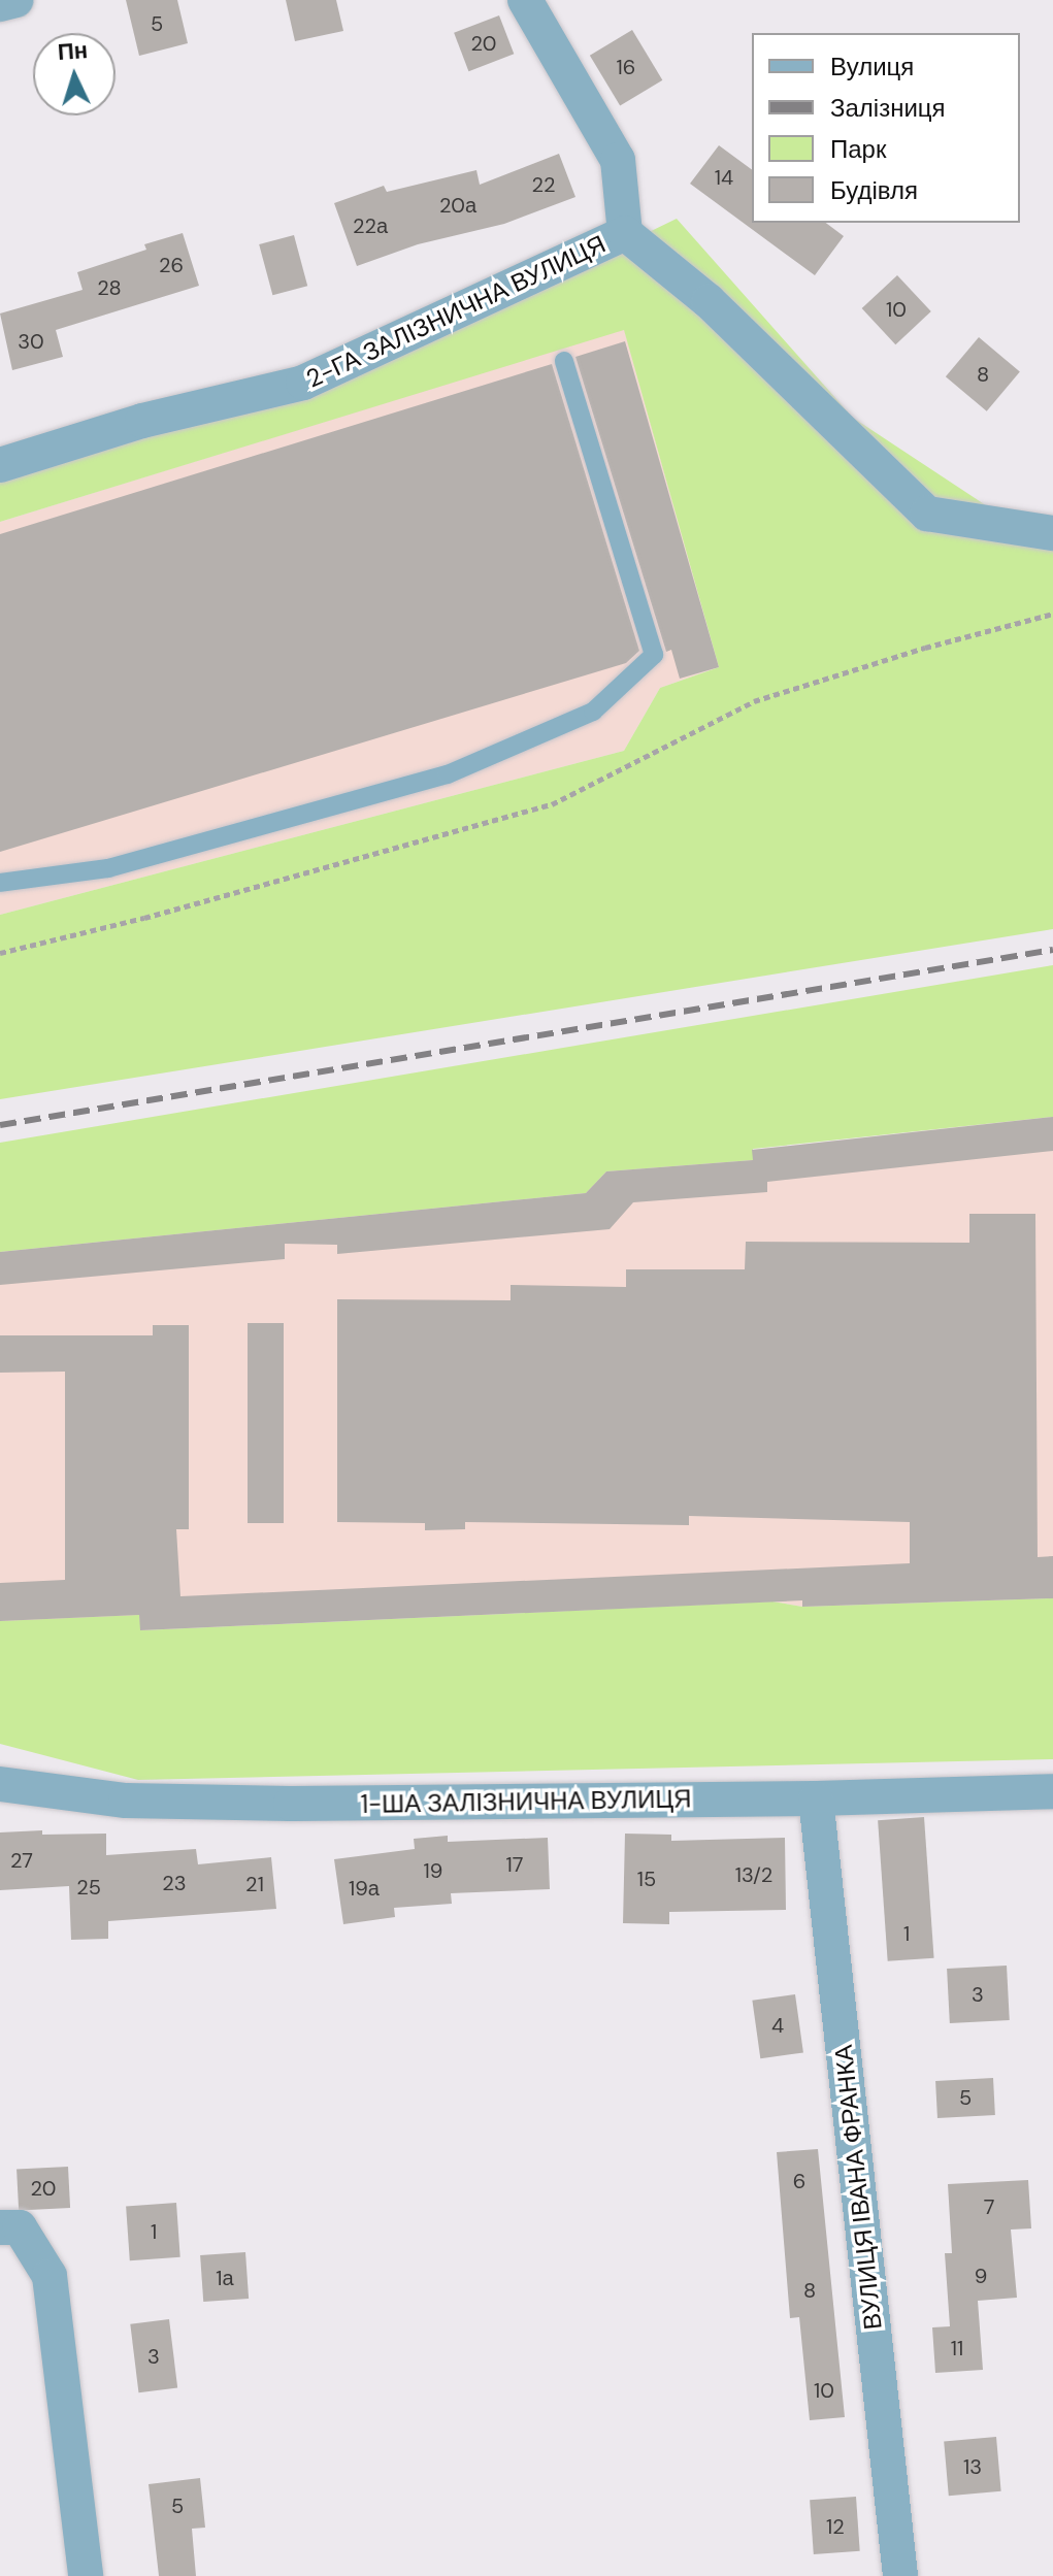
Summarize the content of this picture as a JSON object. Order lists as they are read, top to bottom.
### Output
{
  "streets": {
    "street": ["2-ГА ЗАЛІЗНИЧНА ВУЛИЦЯ", "1-ША ЗАЛІЗНИЧНА ВУЛИЦЯ", "ВУЛИЦЯ ІВАНА ФРАНКА"]
  },
  "crossings": [
    ["1-ША ЗАЛІЗНИЧНА ВУЛИЦЯ", "ВУЛИЦЯ ІВАНА ФРАНКА"]
  ],
  "house_numbers": [
    "5",
    "20",
    "16",
    "14",
    "22",
    "20а",
    "22а",
    "26",
    "28",
    "10",
    "30",
    "8",
    "27",
    "17",
    "19",
    "13/2",
    "15",
    "23",
    "21",
    "25",
    "19а",
    "1",
    "3",
    "4",
    "5",
    "6",
    "20",
    "7",
    "1",
    "9",
    "1а",
    "8",
    "11",
    "3",
    "10",
    "13",
    "5",
    "12"
  ],
  "legend": [
    "Вулиця",
    "Залізниця",
    "Парк",
    "Будівля"
  ],
  "north": "top"
}
